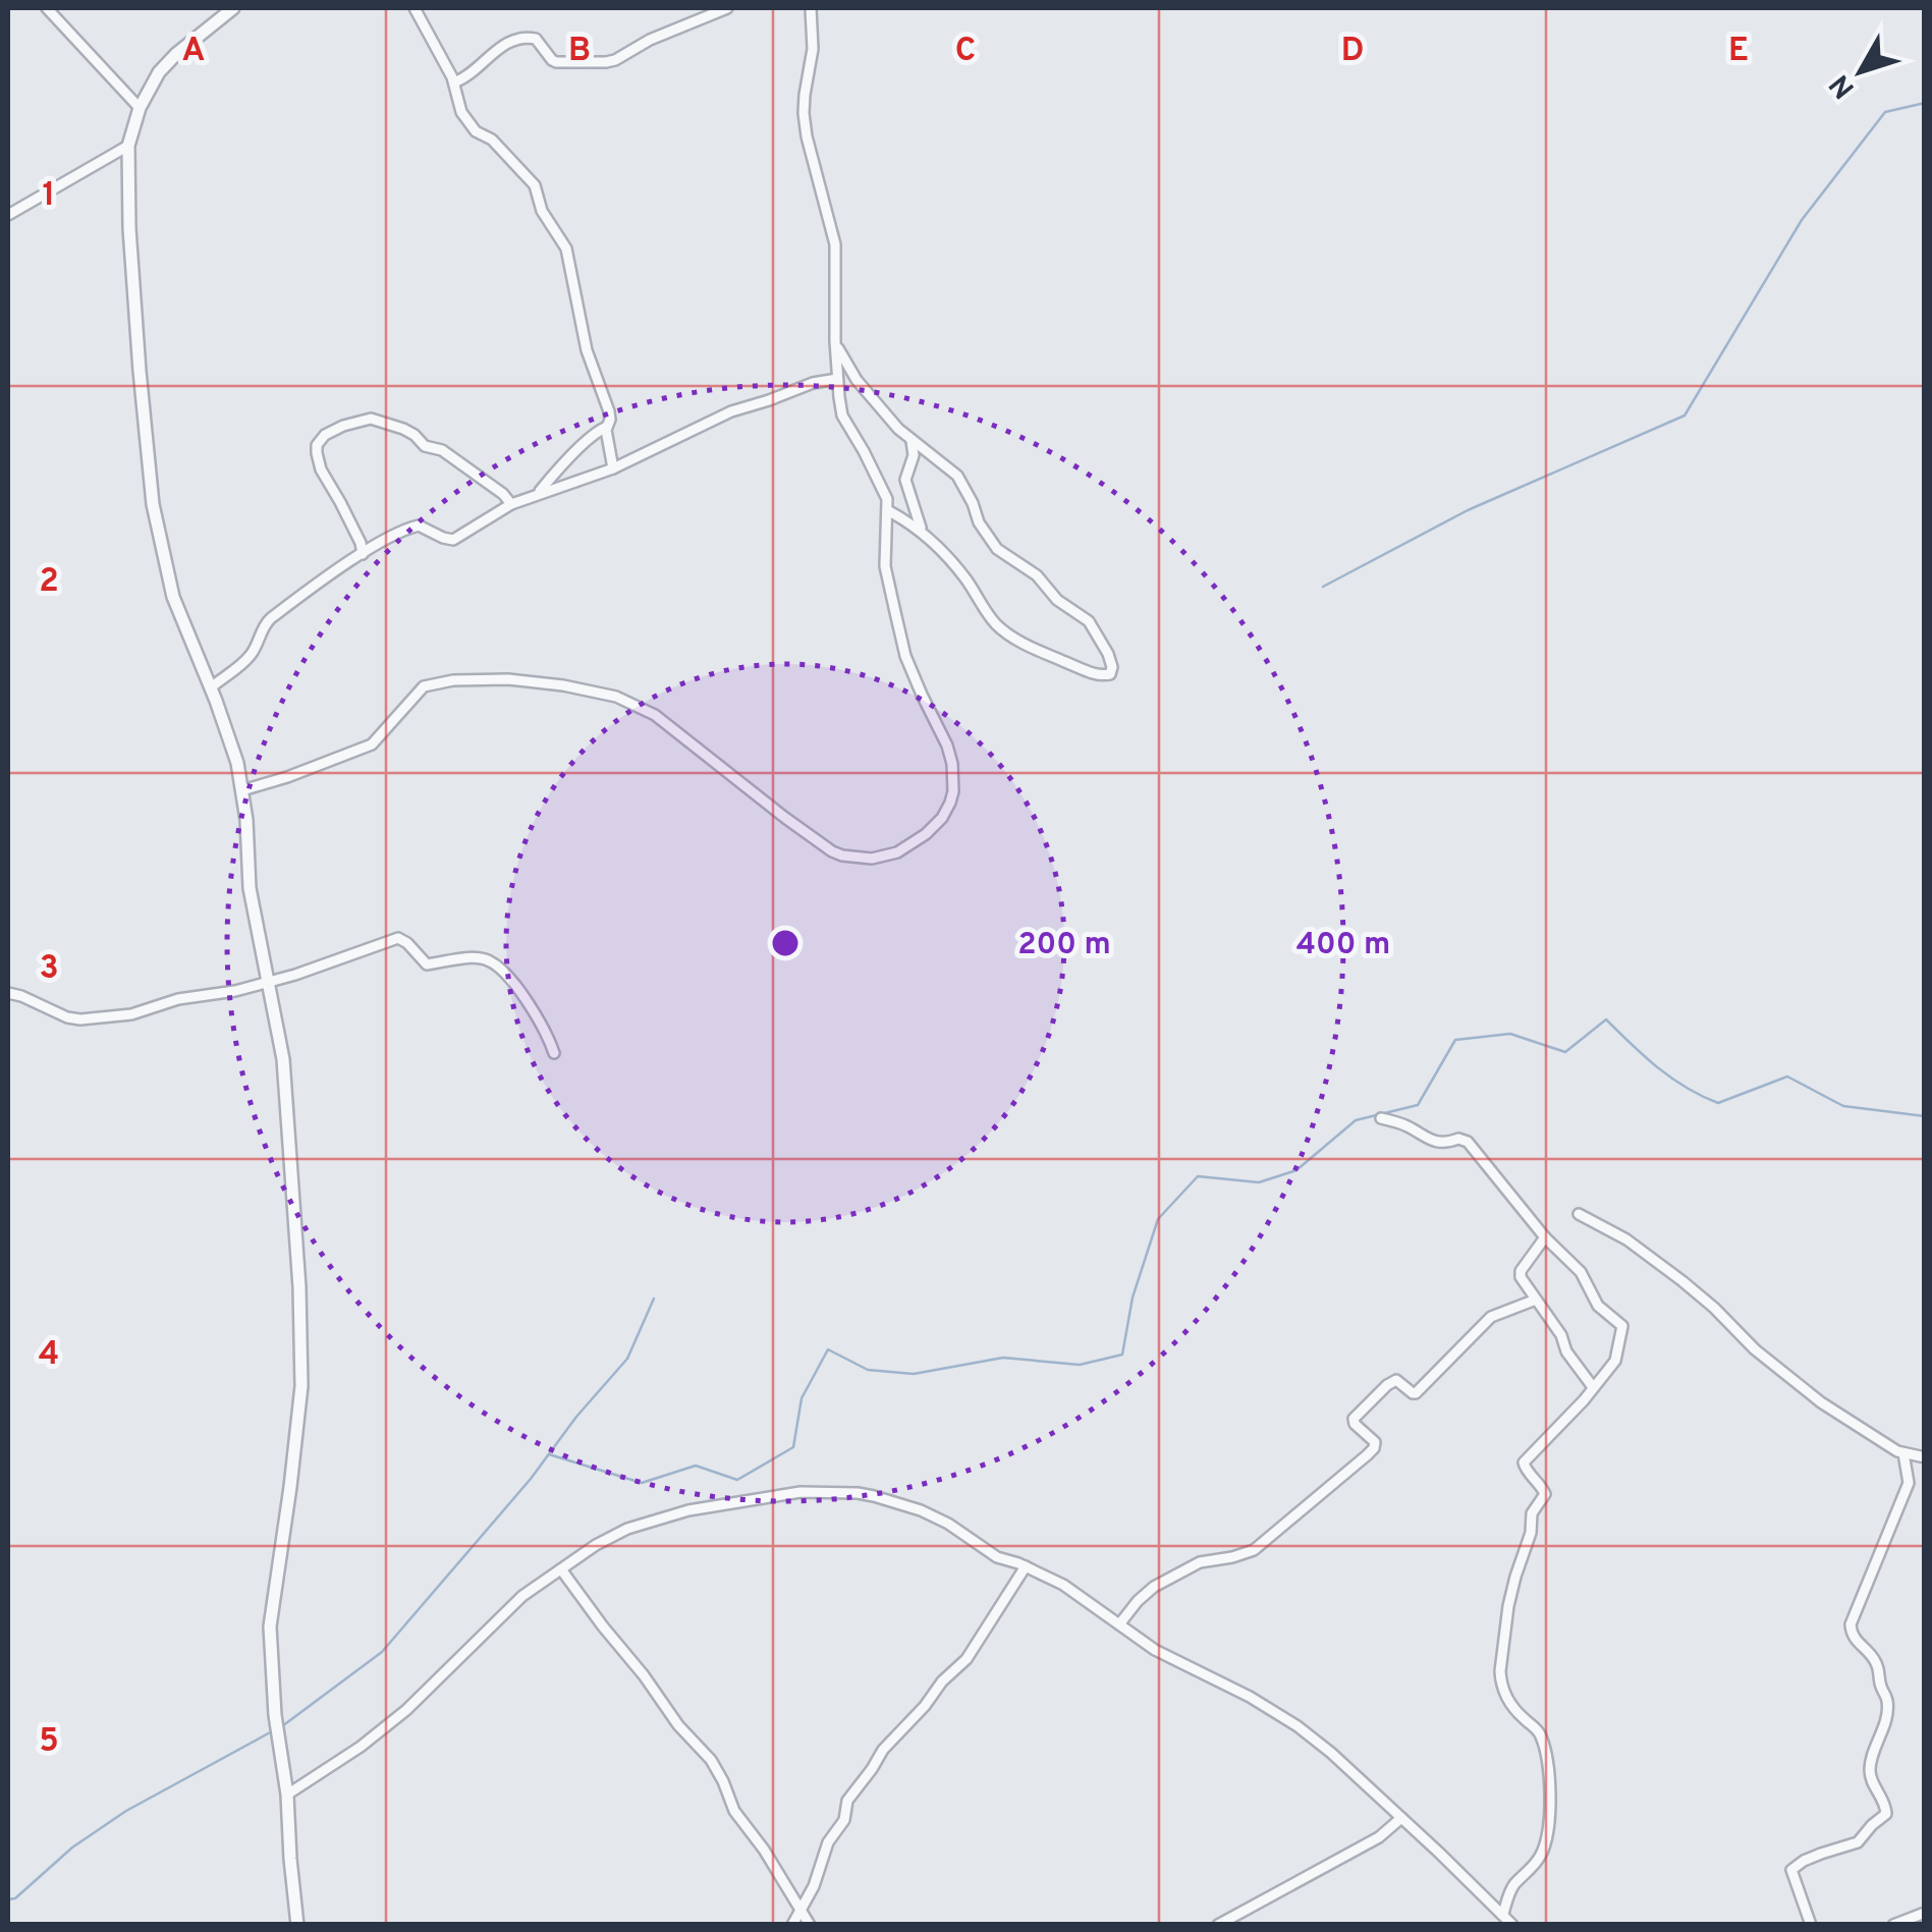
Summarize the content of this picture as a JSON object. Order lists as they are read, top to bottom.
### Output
{
  "north": "bottom left",
  "grid": {
    "columns": [
      "A",
      "B",
      "C",
      "D",
      "E"
    ],
    "rows": [
      "1",
      "2",
      "3",
      "4",
      "5"
    ]
  },
  "rings": ["200 m", "400 m"]
}
